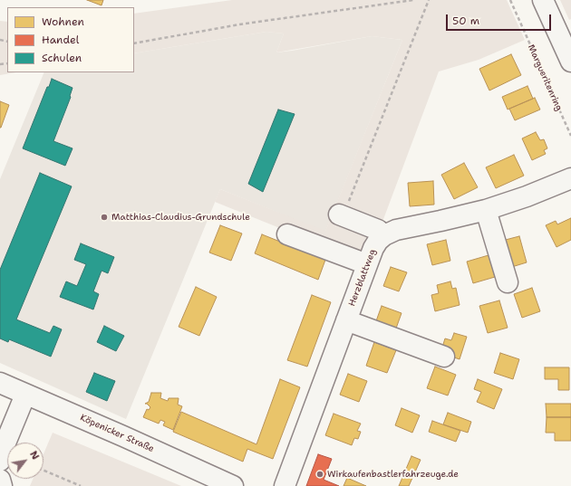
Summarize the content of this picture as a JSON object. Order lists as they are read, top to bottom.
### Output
{
  "streets": {
    "street": ["Herzblattweg", "Köpenicker Straße"],
    "path": ["Margueritenring"]
  },
  "places": ["Matthias-Claudius-Grundschule", "Wirkaufenbastlerfahrzeuge.de"],
  "legend": ["Wohnen", "Handel", "Schulen"],
  "scale_bar": "50 m",
  "north": "top right"
}
